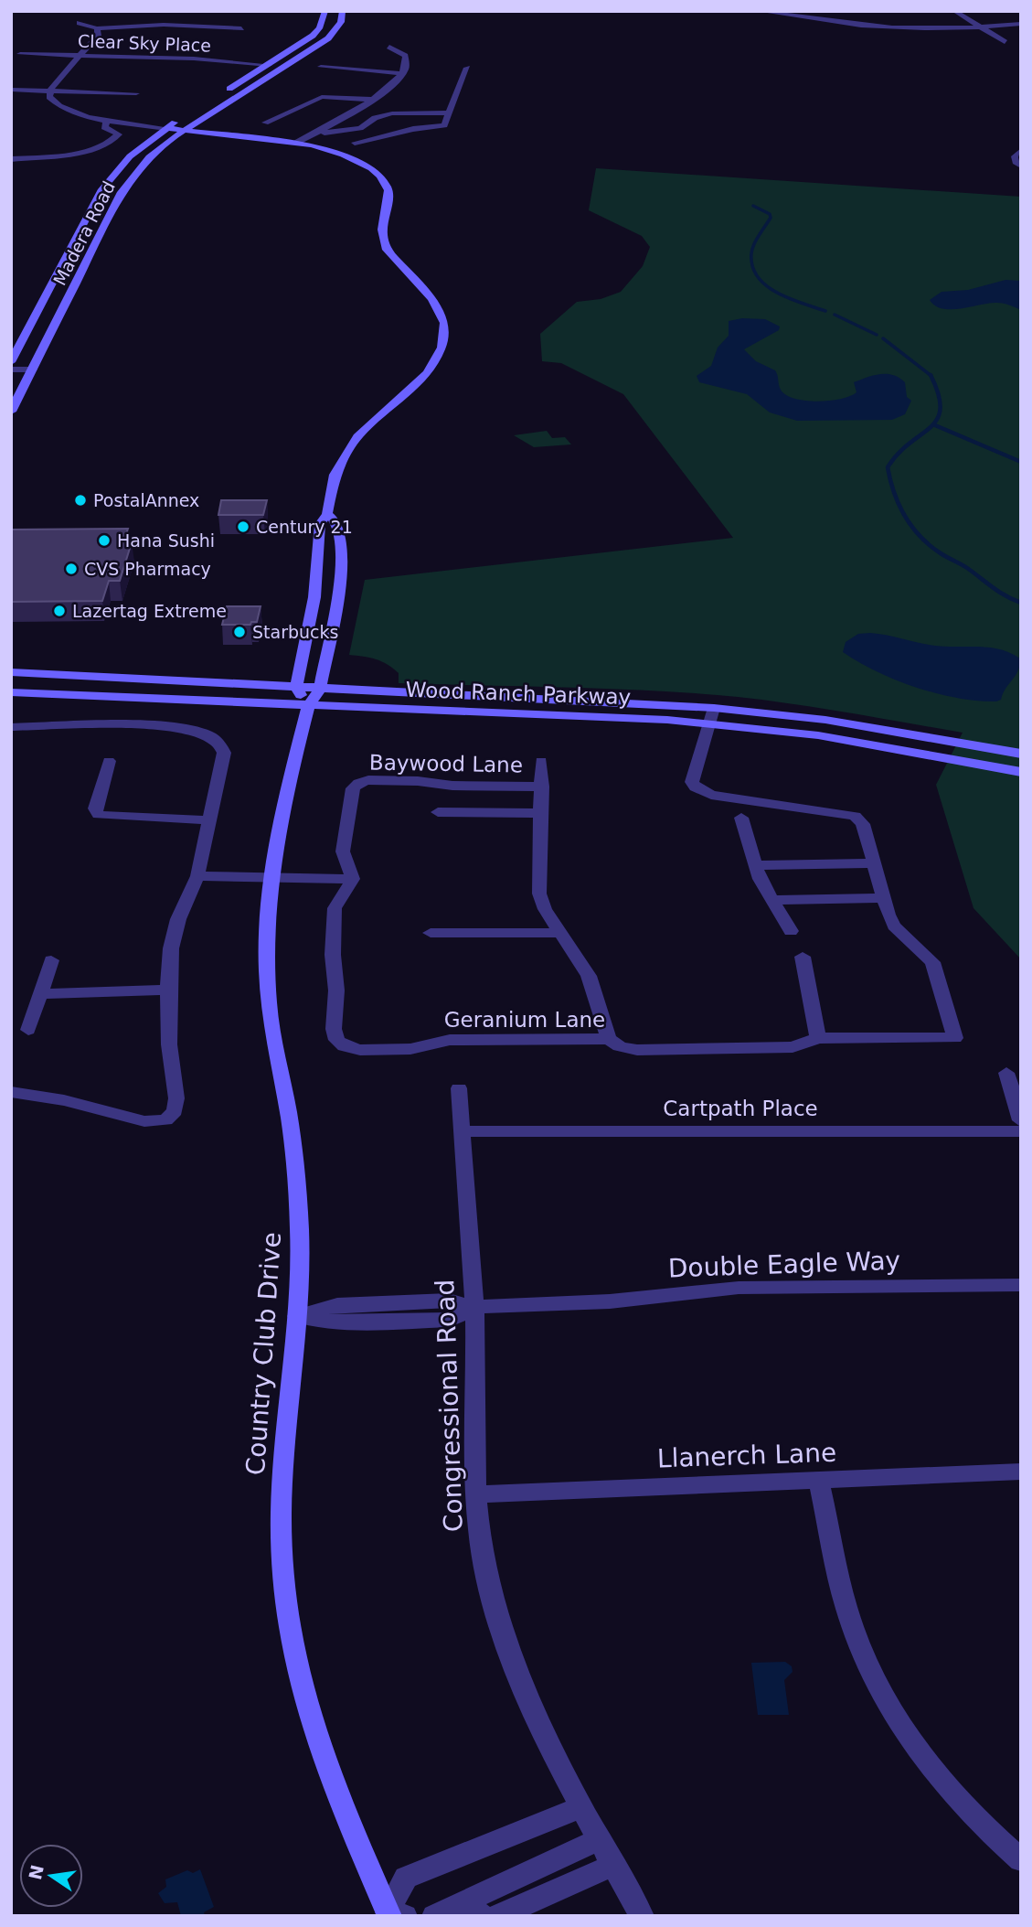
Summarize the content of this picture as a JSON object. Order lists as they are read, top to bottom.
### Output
{
  "streets": {
    "main road": ["Madera Road", "Wood Ranch Parkway", "Country Club Drive"],
    "street": [
      "Clear Sky Place",
      "Baywood Lane",
      "Geranium Lane",
      "Cartpath Place",
      "Double Eagle Way",
      "Congressional Road",
      "Llanerch Lane"
    ]
  },
  "crossings": [
    ["Wood Ranch Parkway", "Country Club Drive"],
    ["Baywood Lane", "Geranium Lane"],
    ["Cartpath Place", "Congressional Road"],
    ["Double Eagle Way", "Country Club Drive"],
    ["Double Eagle Way", "Congressional Road"],
    ["Congressional Road", "Llanerch Lane"]
  ],
  "places": [
    "PostalAnnex",
    "Century 21",
    "Hana Sushi",
    "CVS Pharmacy",
    "Lazertag Extreme",
    "Starbucks"
  ],
  "north": "left"
}
